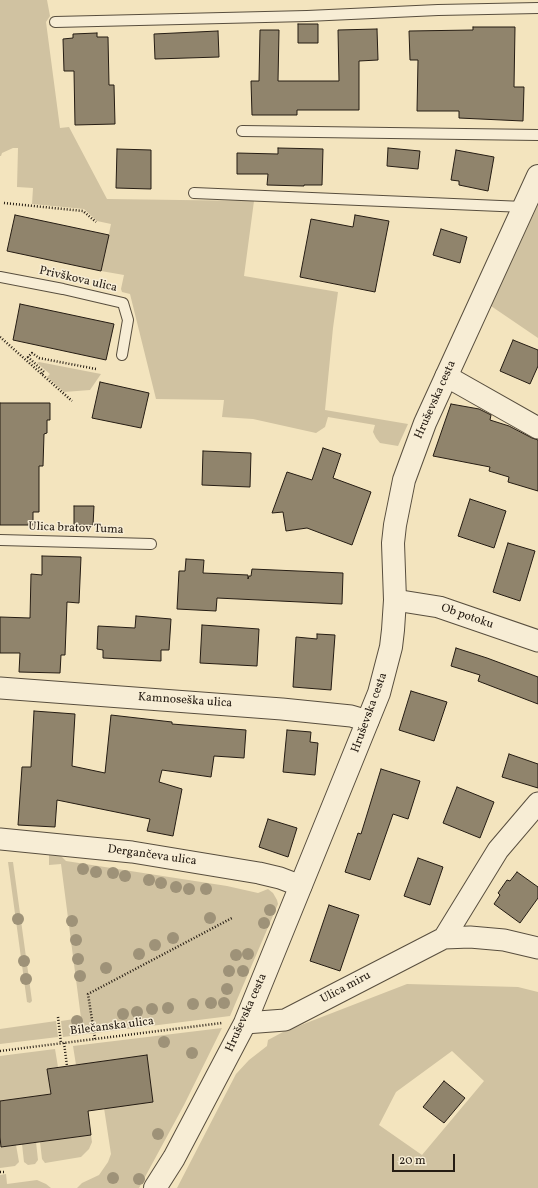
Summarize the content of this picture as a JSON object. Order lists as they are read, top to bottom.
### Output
{
  "streets": {
    "street": [
      "Hruševska cesta",
      "Ob potoku",
      "Kamnoseška ulica",
      "Dergančeva ulica",
      "Ulica miru"
    ],
    "lane": ["Privškova ulica", "Ulica bratov Tuma"],
    "path": ["Bilečanska ulica"]
  },
  "crossings": [
    ["Hruševska cesta", "Ob potoku"],
    ["Hruševska cesta", "Kamnoseška ulica"],
    ["Hruševska cesta", "Dergančeva ulica"],
    ["Hruševska cesta", "Ulica miru"],
    ["Hruševska cesta", "Bilečanska ulica"],
    ["Ulica miru", "Bilečanska ulica"]
  ],
  "scale_bar": "20 m"
}
